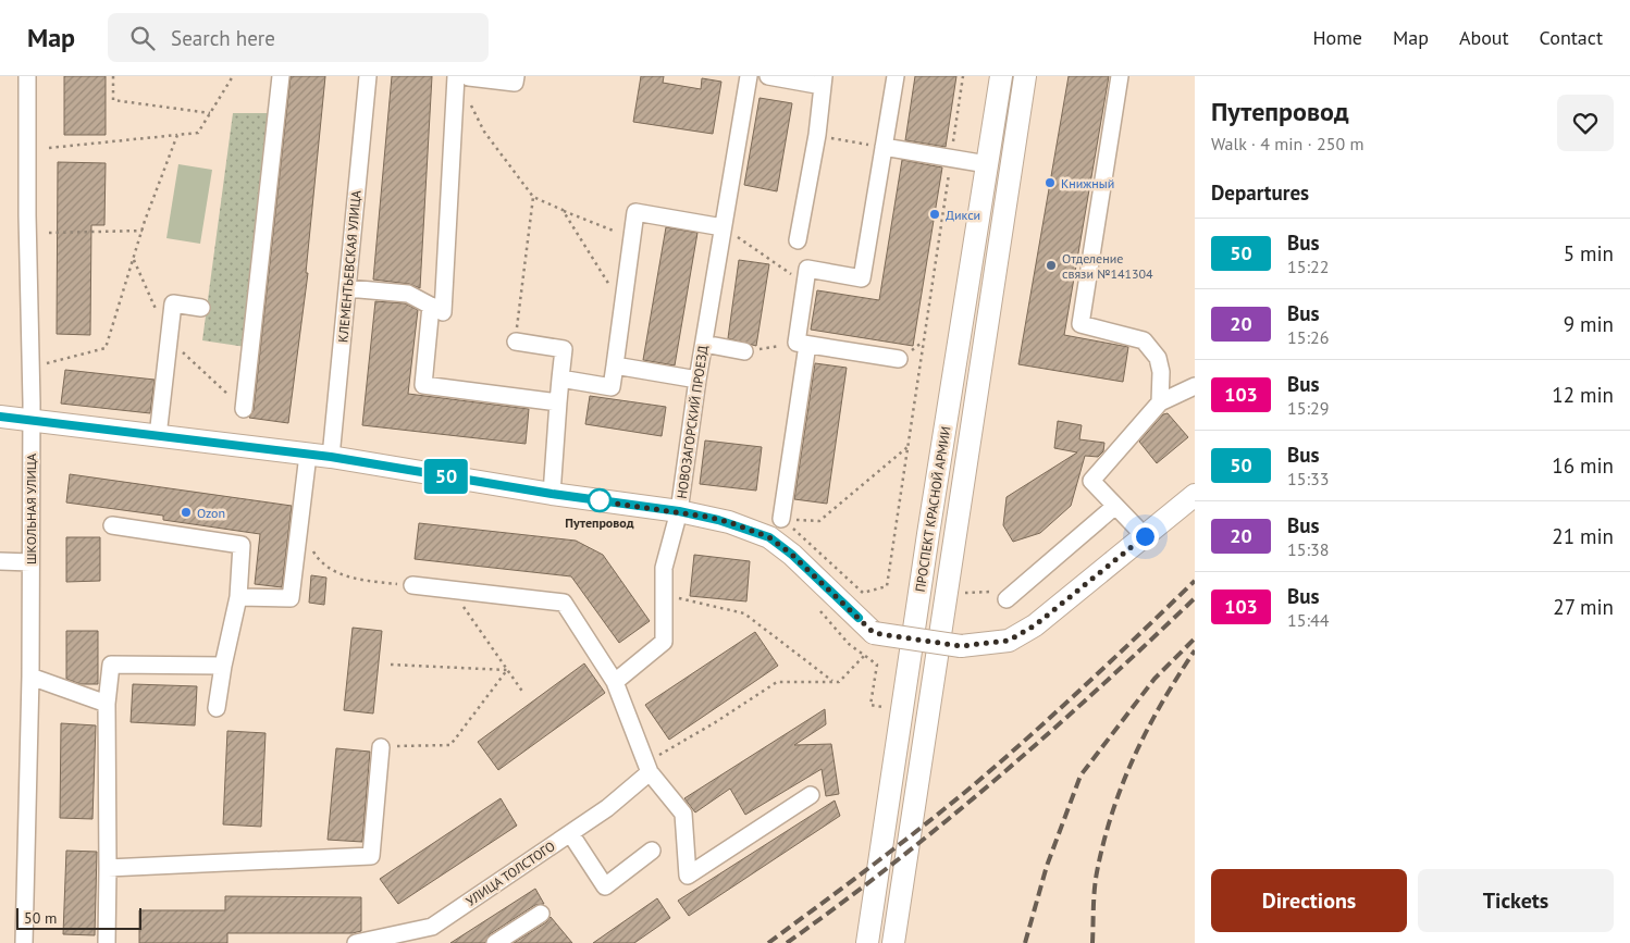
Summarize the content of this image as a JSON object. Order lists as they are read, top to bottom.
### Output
{
  "streets": {
    "main road": ["ПРОСПЕКТ КРАСНОЙ АРМИИ"],
    "street": [
      "КЛЕМЕНТЬЕВСКАЯ УЛИЦА",
      "НОВОЗАГОРСКИЙ ПРОЕЗД",
      "ШКОЛЬНАЯ УЛИЦА",
      "УЛИЦА ТОЛСТОГО"
    ]
  },
  "places": [
    "Книжный",
    "Дикси",
    "Отделение связи №141304",
    "Путепровод",
    "Ozon"
  ],
  "lines": ["bus line 50"],
  "scale_bar": "50 m",
  "page": {
    "header": "Map",
    "search": "Search here",
    "nav": [
      "Home",
      "Map",
      "About",
      "Contact"
    ],
    "on_map": "50",
    "heading": [
      ["Путепровод", "Walk · 4 min · 250 m"],
      "Departures"
    ],
    "list": [
      {
        "mark": "50",
        "name": "Bus",
        "note": "15:22",
        "value": "5 min"
      },
      {
        "mark": "20",
        "name": "Bus",
        "note": "15:26",
        "value": "9 min"
      },
      {
        "mark": "103",
        "name": "Bus",
        "note": "15:29",
        "value": "12 min"
      },
      {
        "mark": "50",
        "name": "Bus",
        "note": "15:33",
        "value": "16 min"
      },
      {
        "mark": "20",
        "name": "Bus",
        "note": "15:38",
        "value": "21 min"
      },
      {
        "mark": "103",
        "name": "Bus",
        "note": "15:44",
        "value": "27 min"
      }
    ],
    "buttons": ["Directions", "Tickets"],
    "scale": "50 m"
  }
}
